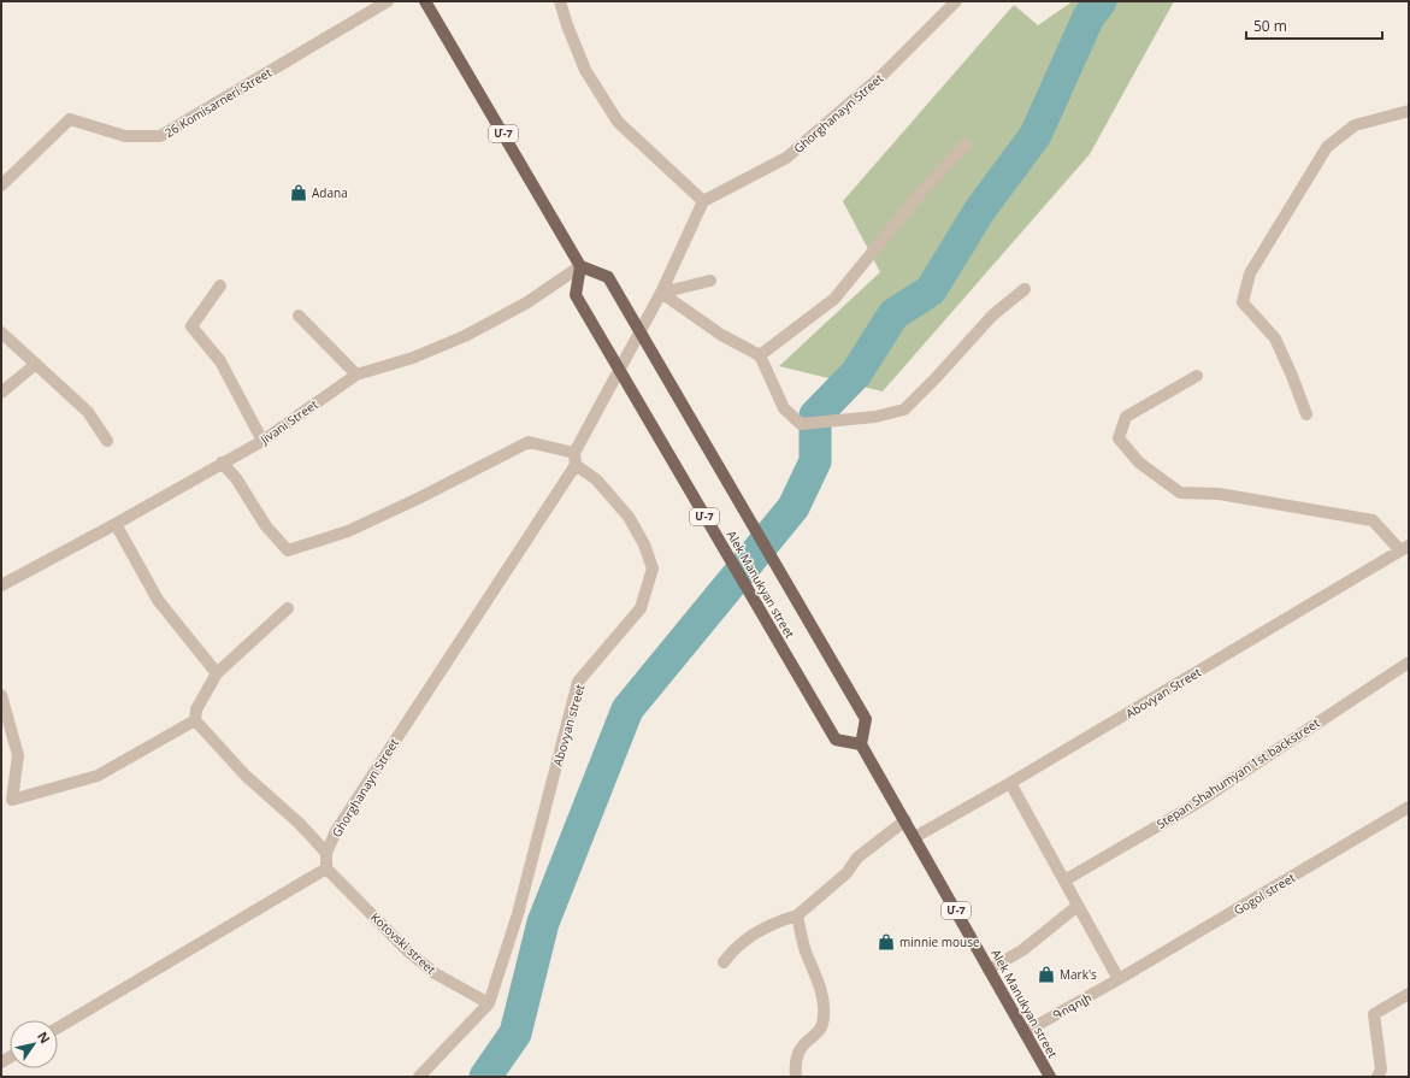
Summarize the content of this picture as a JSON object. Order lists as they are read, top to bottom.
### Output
{
  "streets": {
    "main road": ["Մ-7", "Alek Manukyan street"],
    "street": [
      "26 Komisarneri Street",
      "Ghorghanayn Street",
      "Jivani Street",
      "Abovyan Street",
      "Abovyan street",
      "Stepan Shahumyan 1st backstreet",
      "Gogol street",
      "Kotovski street",
      "Գոգոլի"
    ]
  },
  "crossings": [
    ["Ghorghanayn Street", "Abovyan street"],
    ["Ghorghanayn Street", "Kotovski street"],
    ["Մ-7", "Jivani Street"],
    ["Մ-7", "Alek Manukyan street"],
    ["Jivani Street", "Alek Manukyan street"],
    ["Alek Manukyan street", "Abovyan Street"],
    ["Alek Manukyan street", "Գոգոլի"],
    ["Abovyan street", "Kotovski street"],
    ["Gogol street", "Գոգոլի"]
  ],
  "places": {
    "shop": ["Adana", "minnie mouse", "Mark's"]
  },
  "scale_bar": "50 m",
  "north": "top right"
}
